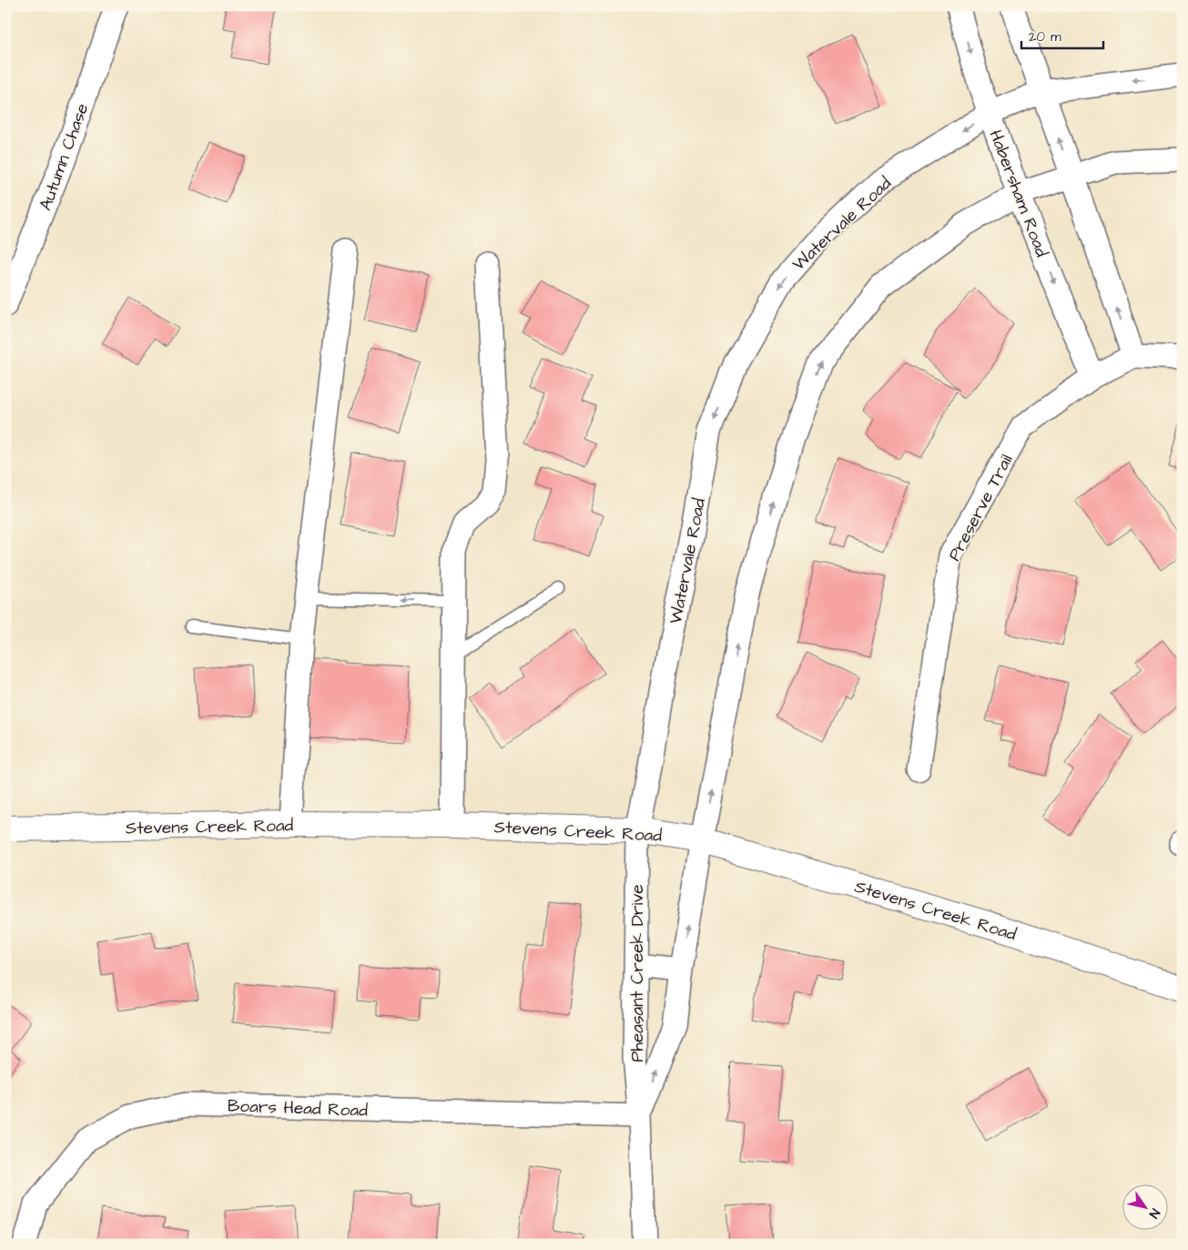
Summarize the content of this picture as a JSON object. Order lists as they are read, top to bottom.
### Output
{
  "streets": {
    "street": [
      "Autumn Chase",
      "Habersham Road",
      "Watervale Road",
      "Preserve Trail",
      "Stevens Creek Road",
      "Pheasant Creek Drive",
      "Boars Head Road"
    ]
  },
  "crossings": [
    ["Habersham Road", "Watervale Road"],
    ["Habersham Road", "Preserve Trail"],
    ["Watervale Road", "Stevens Creek Road"],
    ["Watervale Road", "Pheasant Creek Drive"],
    ["Stevens Creek Road", "Pheasant Creek Drive"],
    ["Pheasant Creek Drive", "Boars Head Road"]
  ],
  "scale_bar": "20 m",
  "north": "bottom right"
}
